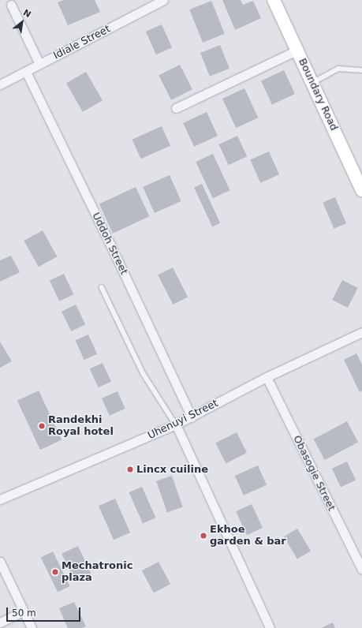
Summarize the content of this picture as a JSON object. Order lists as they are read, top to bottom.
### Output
{
  "streets": {
    "street": [
      "Idiale Street",
      "Boundary Road",
      "Uddoh Street",
      "Uhenuyi Street",
      "Obasogie Street"
    ]
  },
  "crossings": [
    ["Idiale Street", "Uddoh Street"],
    ["Uddoh Street", "Uhenuyi Street"],
    ["Uhenuyi Street", "Obasogie Street"]
  ],
  "places": [
    "Randekhi Royal hotel",
    "Lincx cuiline",
    "Ekhoe garden & bar",
    "Mechatronic plaza"
  ],
  "scale_bar": "50 m",
  "north": "top right"
}
